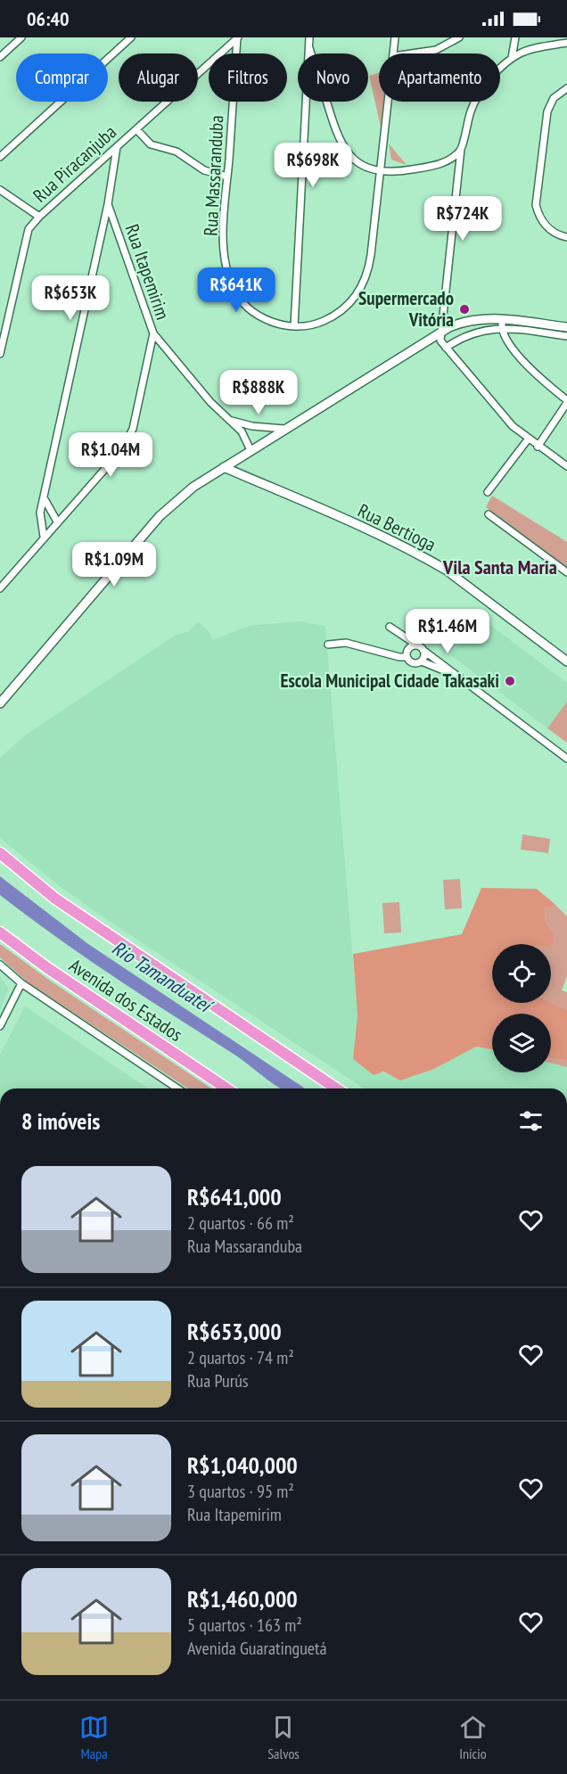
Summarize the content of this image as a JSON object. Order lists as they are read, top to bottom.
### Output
{
  "streets": {
    "highway": ["Avenida dos Estados"],
    "street": [
      "Rua Piracanjuba",
      "Rua Massaranduba",
      "Rua Itapemirim",
      "Rua Bertioga"
    ]
  },
  "crossings": [
    ["Rua Piracanjuba", "Rua Massaranduba"]
  ],
  "districts": ["Vila Santa Maria"],
  "water": ["Rio Tamanduateí"],
  "places": ["Supermercado Vitória", "Escola Municipal Cidade Takasaki"],
  "page": {
    "status": "06:40",
    "chip": [
      "Comprar",
      "Alugar",
      "Filtros",
      "Novo",
      "Apartamento"
    ],
    "price": [
      "R$698K",
      "R$724K",
      "R$641K",
      "R$653K",
      "R$888K",
      "R$1.04M",
      "R$1.09M",
      "R$1.46M"
    ],
    "heading": "8 imóveis",
    "list": [
      {
        "name": "R$641,000",
        "note": "2 quartos · 66 m² · Rua Massaranduba"
      },
      {
        "name": "R$653,000",
        "note": "2 quartos · 74 m² · Rua Purús"
      },
      {
        "name": "R$1,040,000",
        "note": "3 quartos · 95 m² · Rua Itapemirim"
      },
      {
        "name": "R$1,460,000",
        "note": "5 quartos · 163 m² · Avenida Guaratinguetá"
      }
    ],
    "tabs": ["Mapa", "Salvos", "Início"]
  }
}
